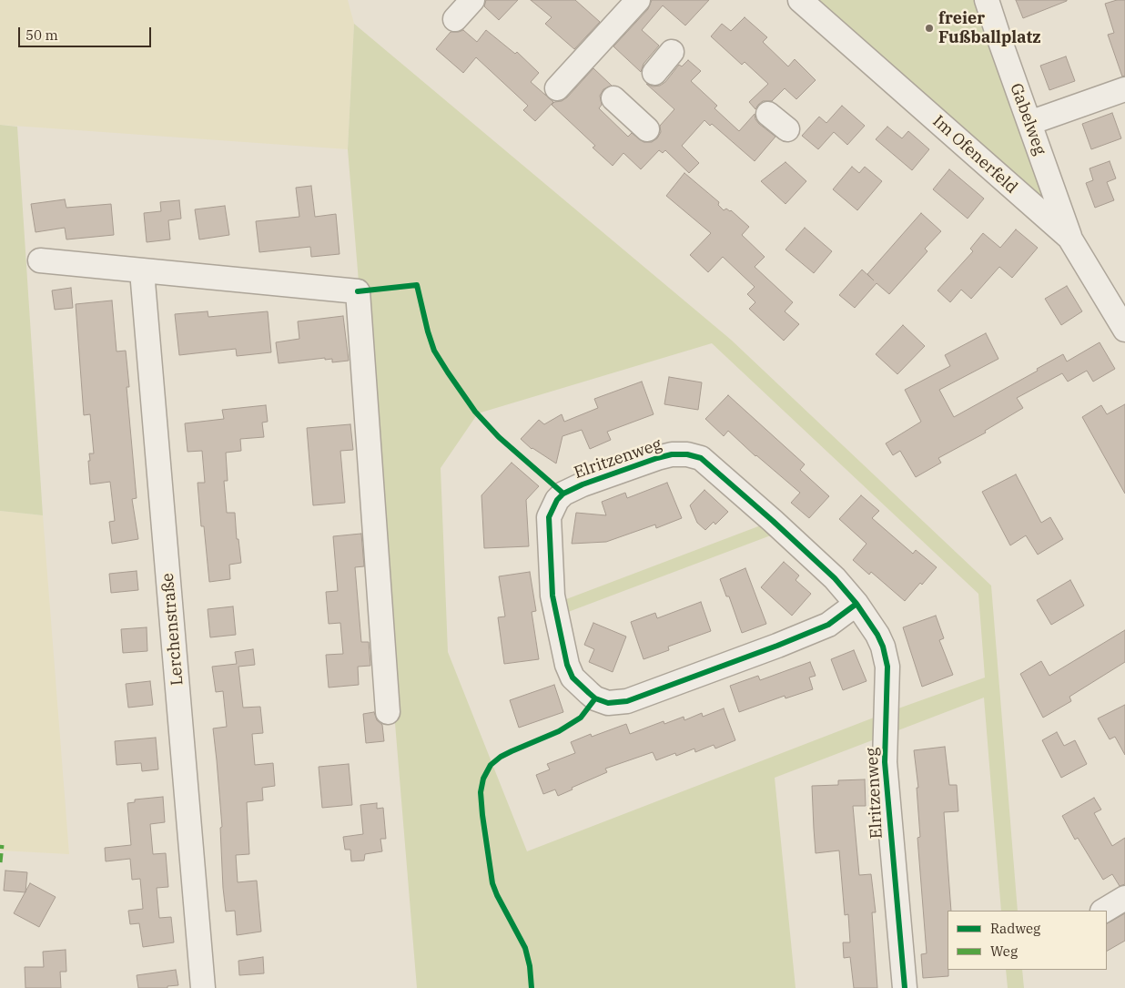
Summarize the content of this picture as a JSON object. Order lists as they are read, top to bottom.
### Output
{
  "streets": {
    "street": [
      "Gabelweg",
      "Im Ofenerfeld",
      "Elritzenweg",
      "Lerchenstraße"
    ]
  },
  "crossings": [
    ["Gabelweg", "Im Ofenerfeld"]
  ],
  "places": ["freier Fußballplatz"],
  "legend": ["Radweg", "Weg"],
  "scale_bar": "50 m"
}
